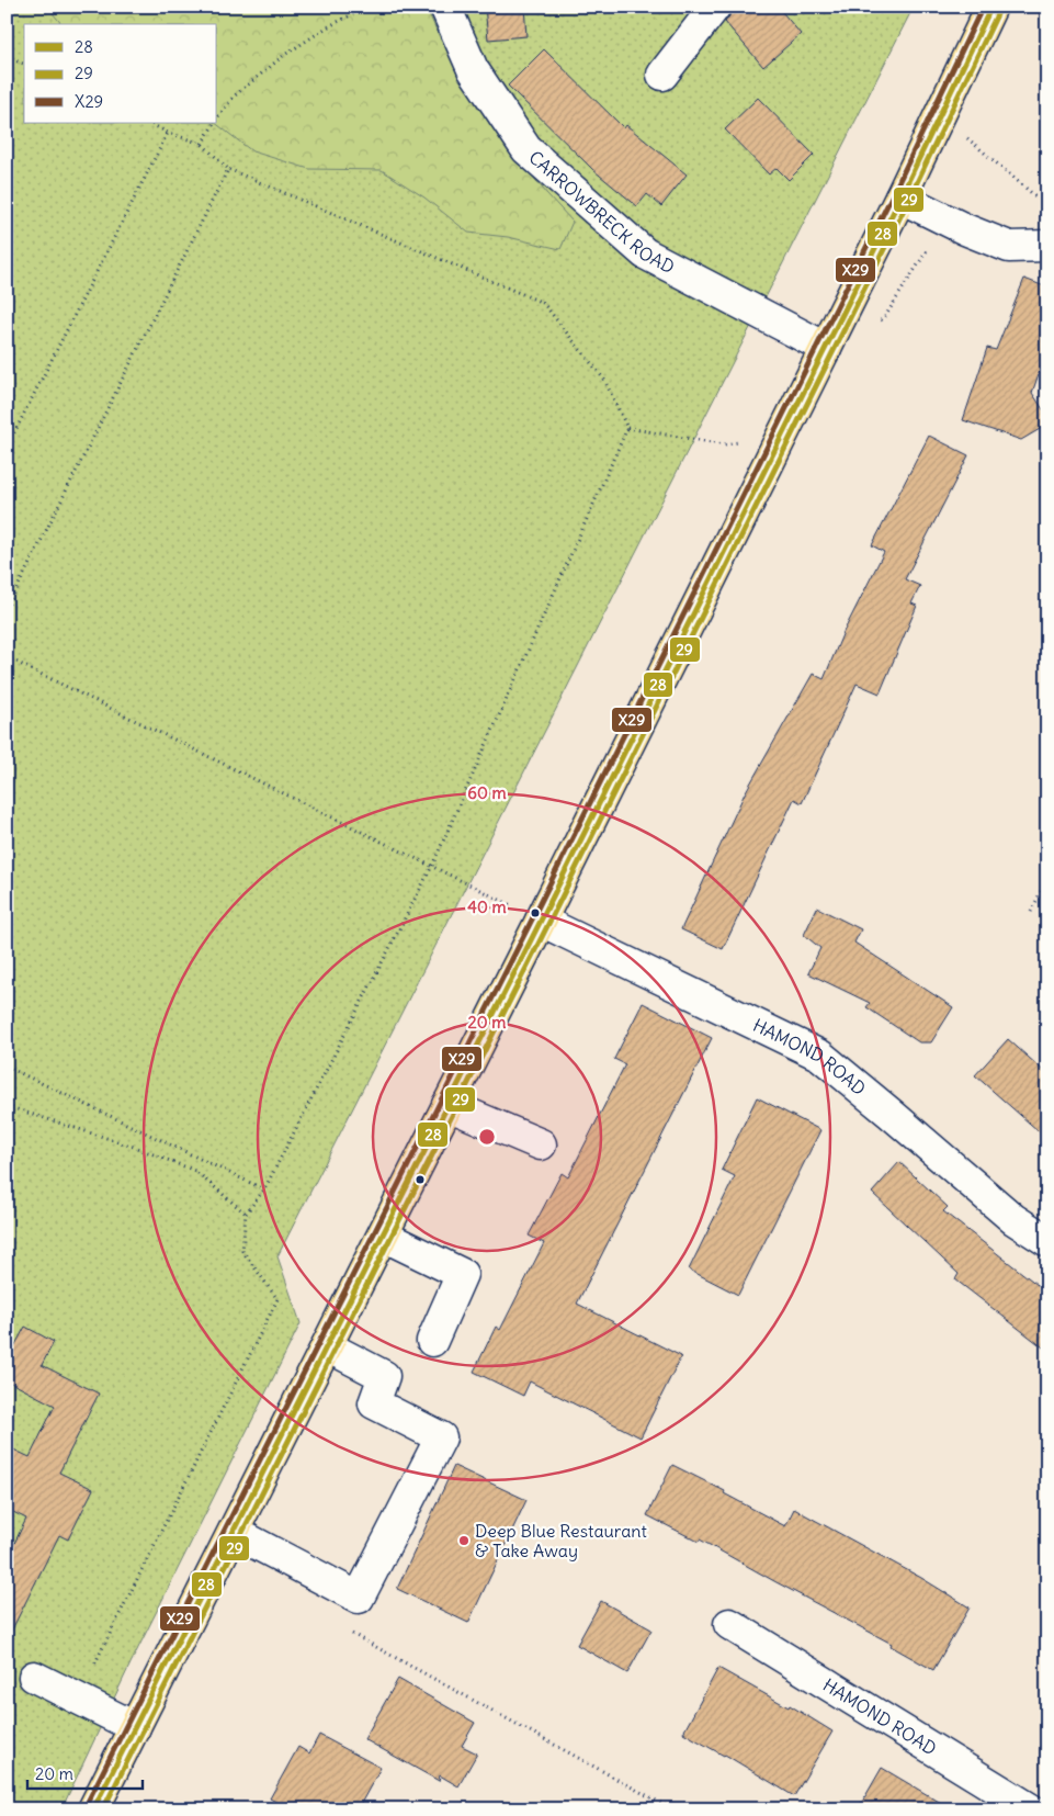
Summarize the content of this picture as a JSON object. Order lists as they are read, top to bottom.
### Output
{
  "streets": {
    "street": ["CARROWBRECK ROAD", "HAMOND ROAD"]
  },
  "places": ["Deep Blue Restaurant & Take Away"],
  "lines": ["transit line 28", "transit line X29", "transit line 29"],
  "legend": ["28", "29", "X29"],
  "scale_bar": "20 m",
  "rings": ["60 m", "40 m", "20 m"]
}
